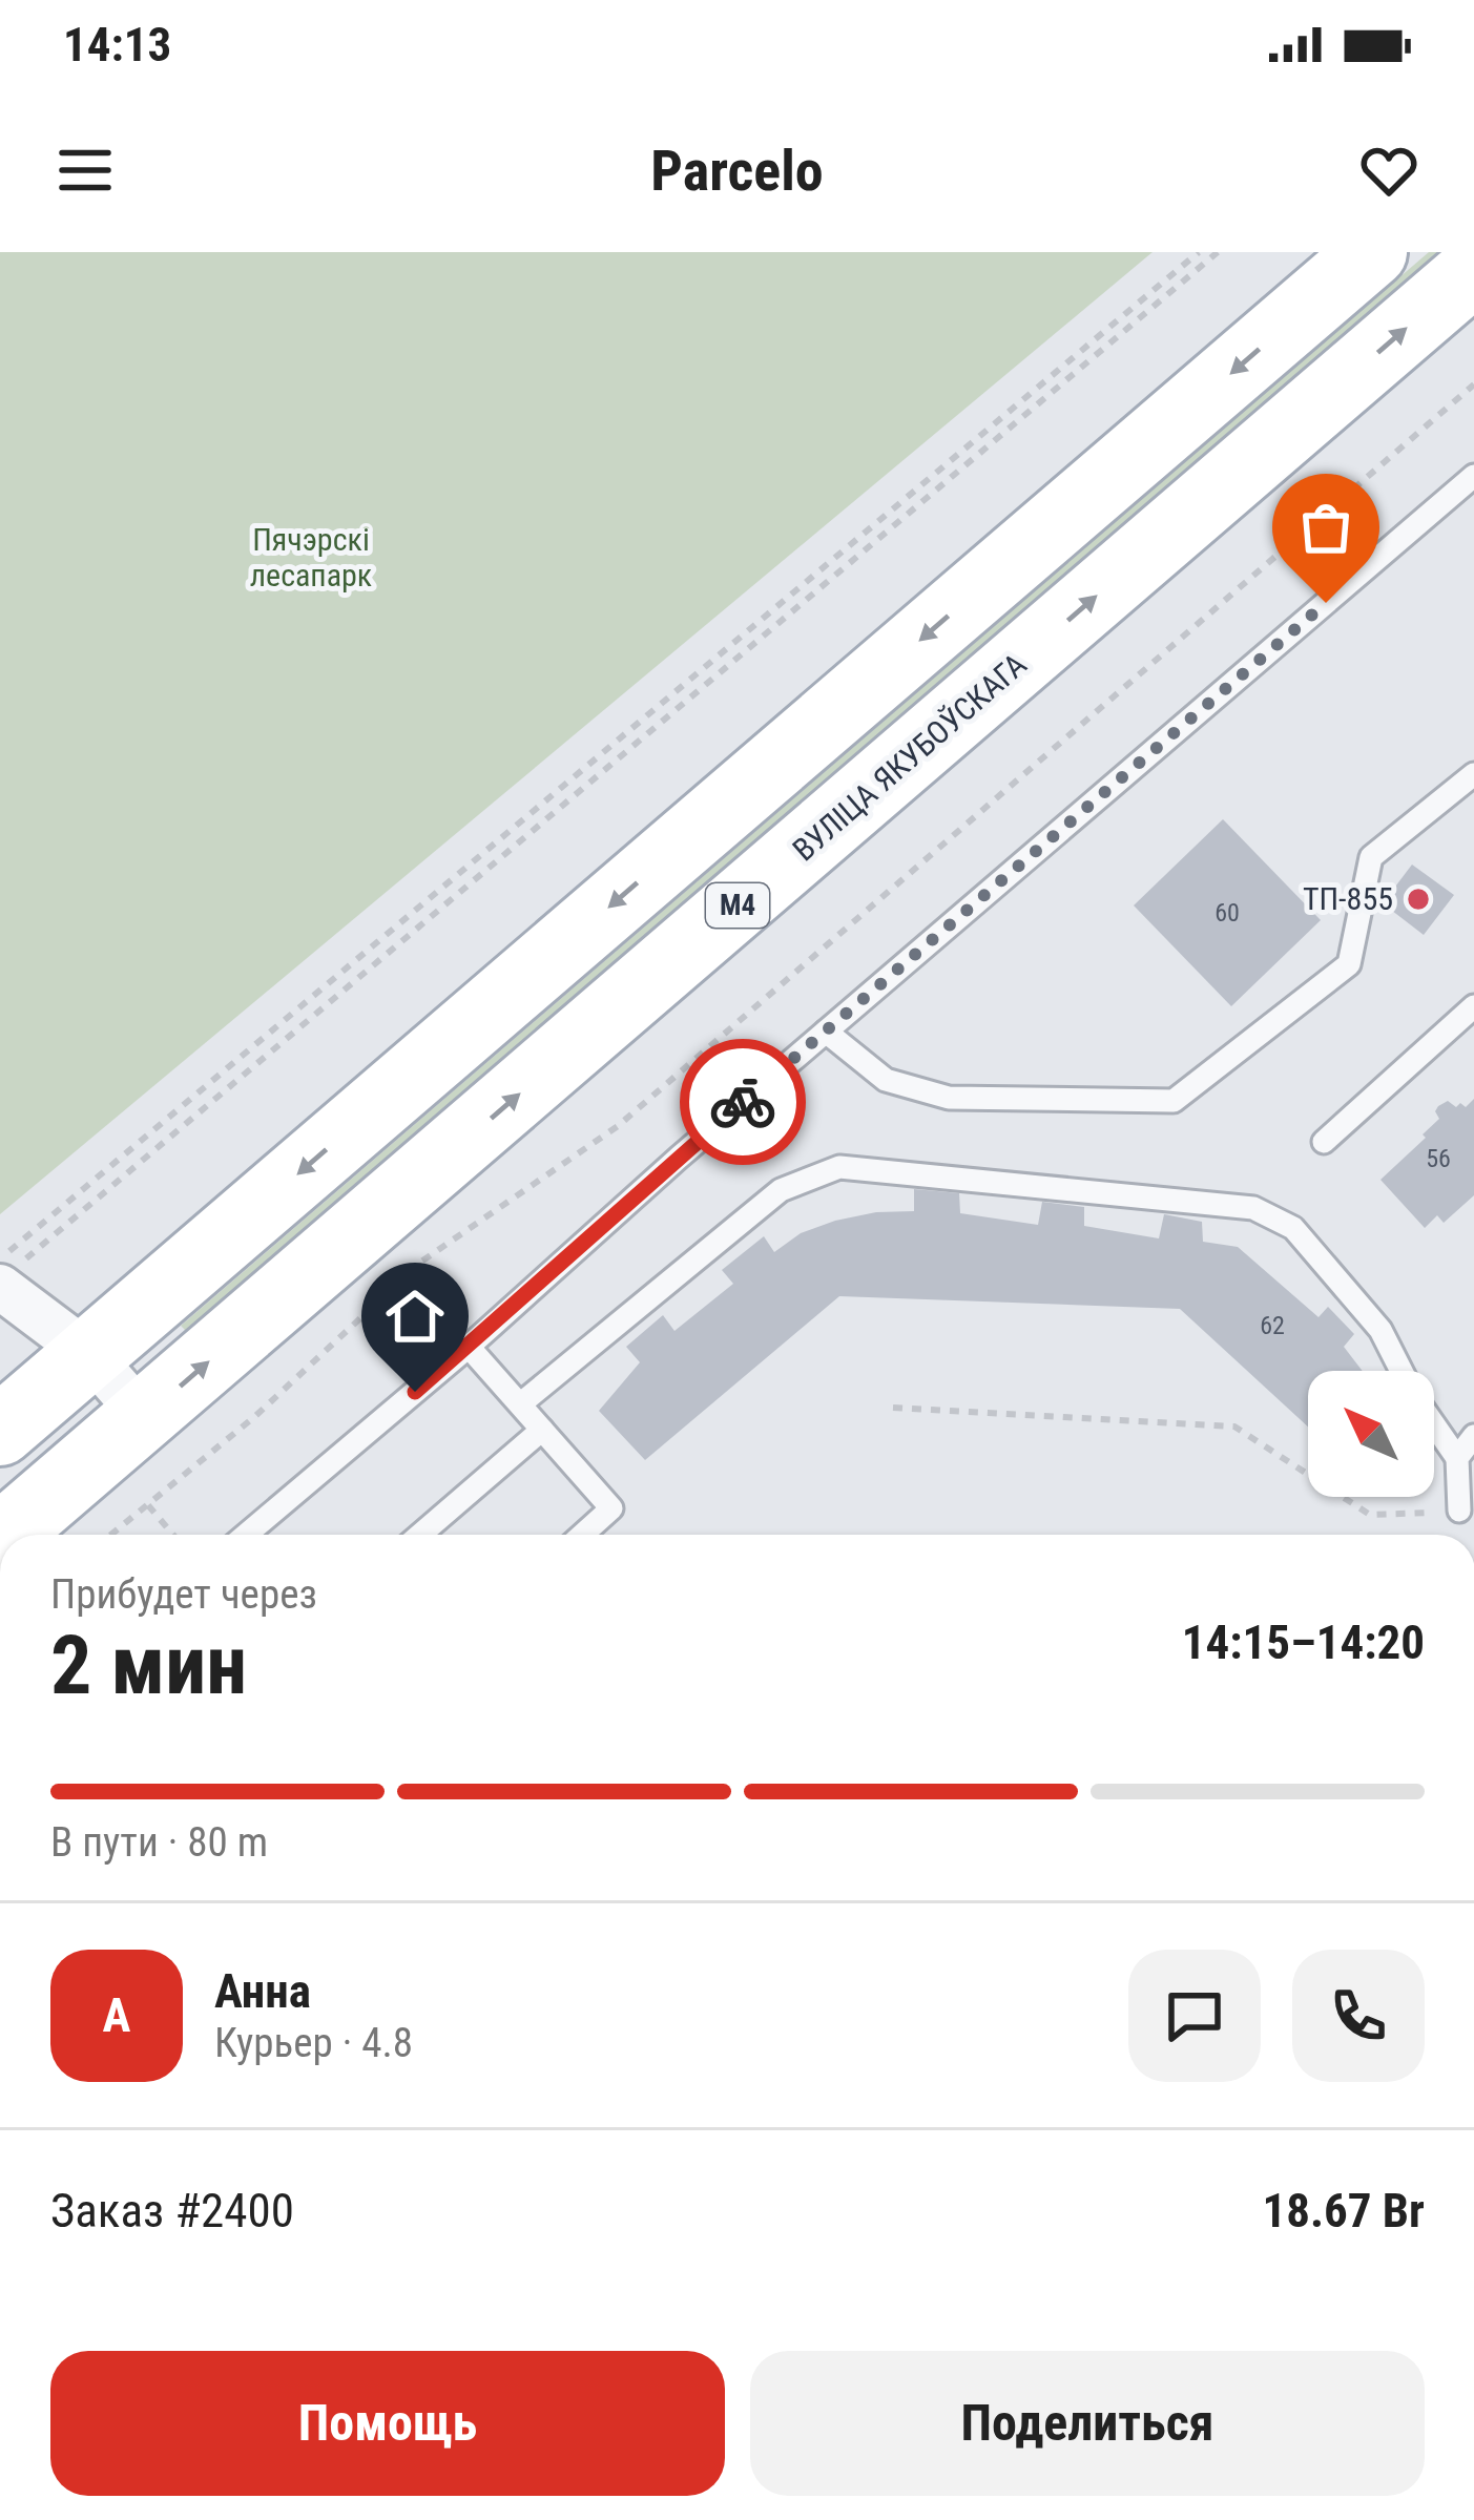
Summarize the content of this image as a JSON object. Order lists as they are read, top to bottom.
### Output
{
  "streets": {
    "main road": ["ВУЛІЦА ЯКУБОЎСКАГА", "М4"]
  },
  "parks": ["Пячэрскі лесапарк"],
  "places": ["ТП-855"],
  "house_numbers": ["60", "56", "62"],
  "north": "top left",
  "page": {
    "status": "14:13",
    "header": "Parcelo",
    "heading": ["2 мин", "Прибудет через", "14:15–14:20"],
    "panel": [
      "Анна",
      "Курьер · 4.8",
      "Заказ #2400",
      "18.67 Br"
    ],
    "bar": "В пути · 80 m",
    "round": "А",
    "buttons": ["Помощь", "Поделиться"]
  }
}
